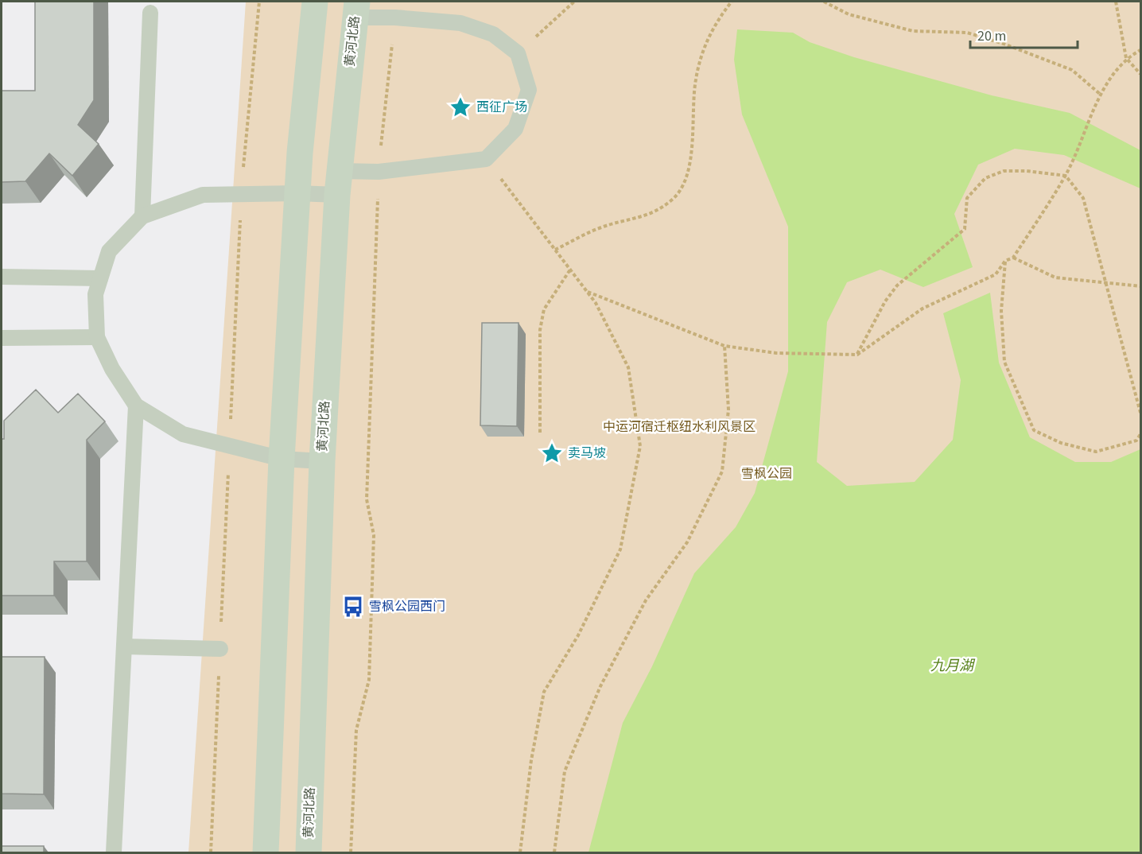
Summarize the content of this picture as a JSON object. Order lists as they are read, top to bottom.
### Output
{
  "streets": {
    "main road": ["黄河北路"]
  },
  "water": ["九月湖"],
  "parks": ["中运河宿迁枢纽水利风景区", "雪枫公园"],
  "places": {
    "place": ["西征广场", "卖马坡"],
    "bus stop": ["雪枫公园西门"]
  },
  "scale_bar": "20 m"
}
